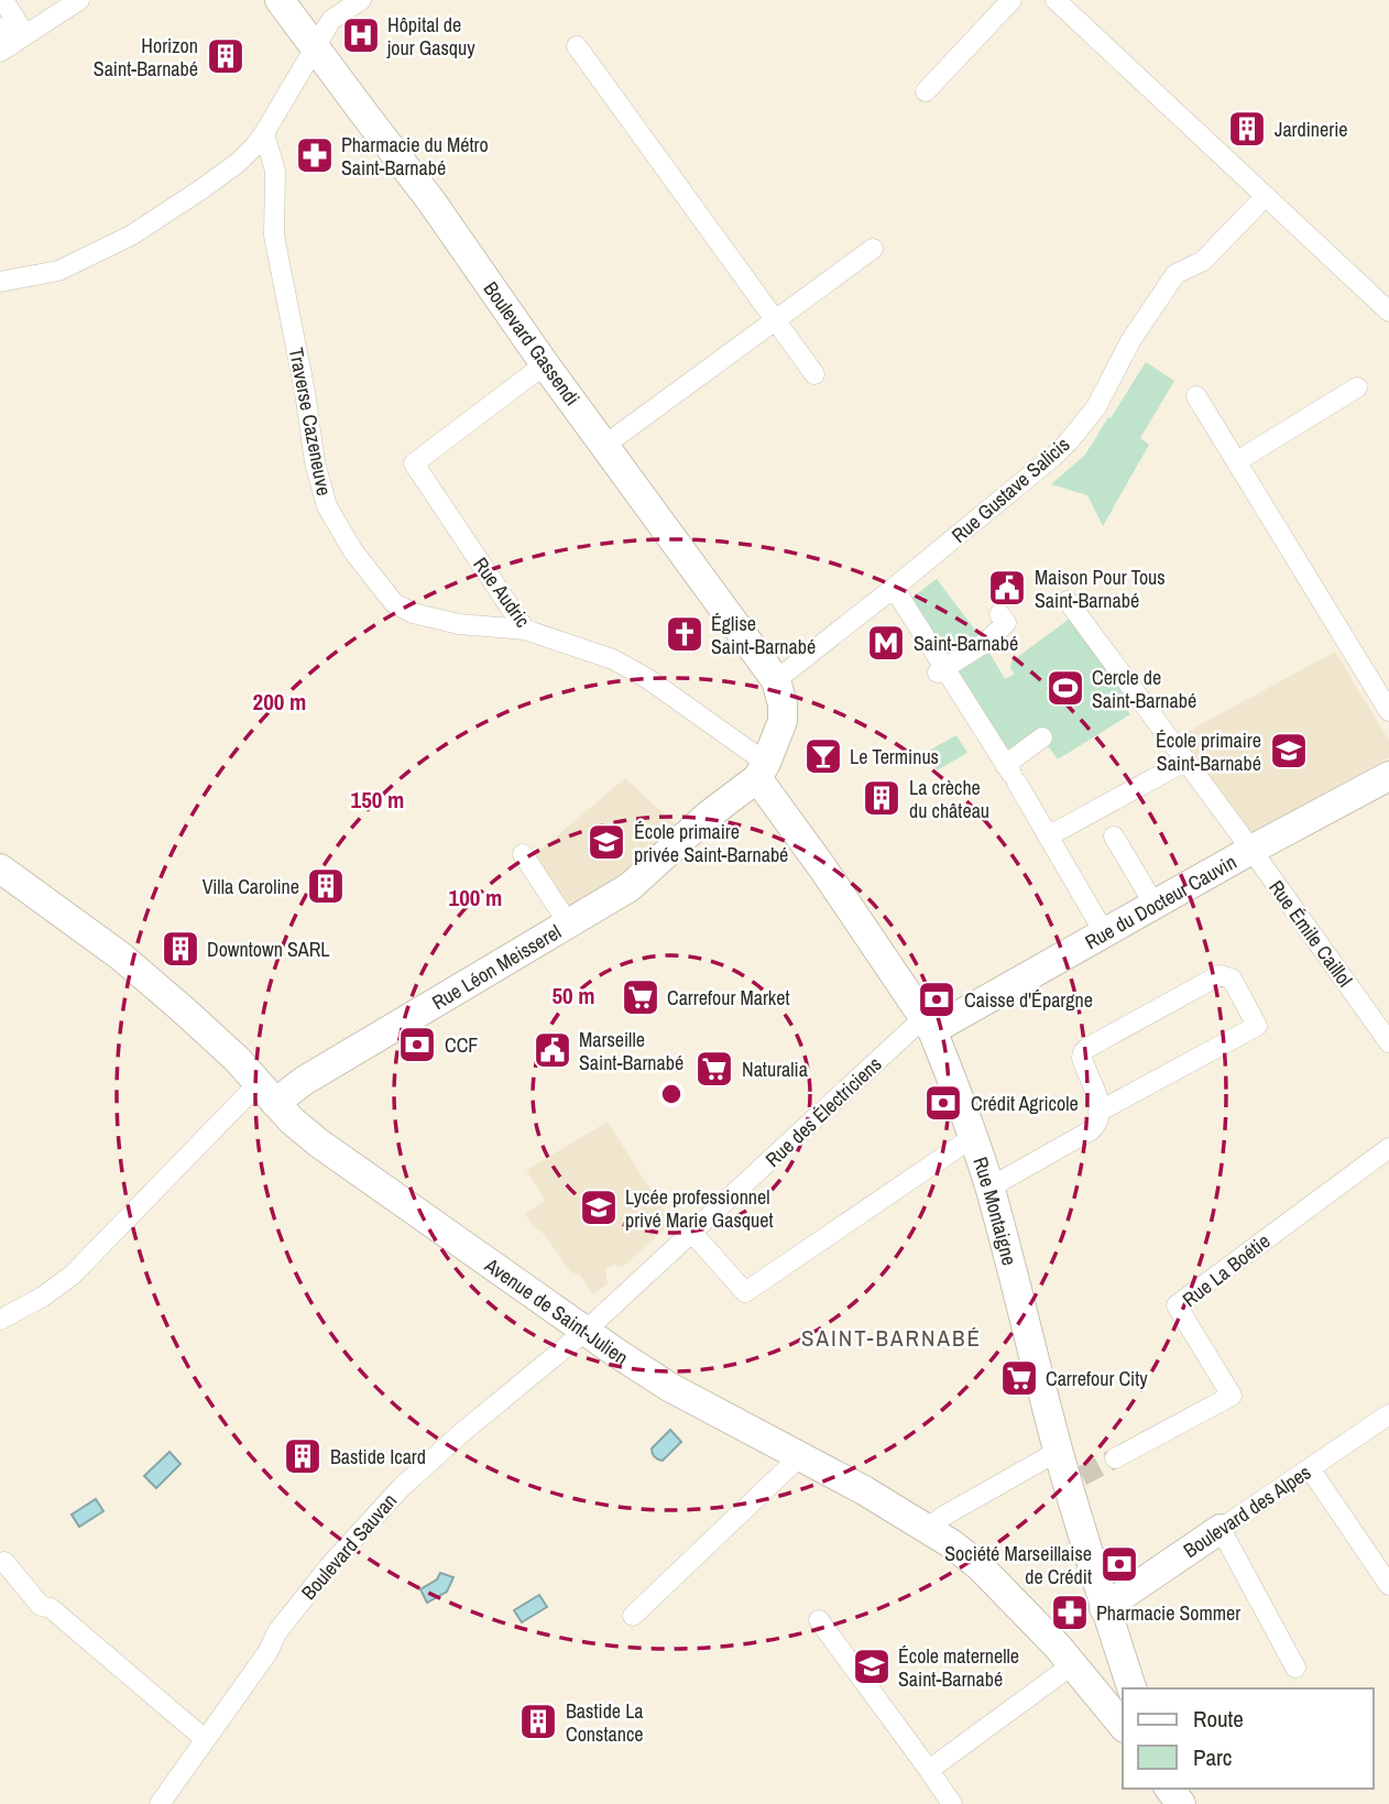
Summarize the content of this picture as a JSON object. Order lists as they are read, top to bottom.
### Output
{
  "streets": {
    "street": [
      "Boulevard Gassendi",
      "Traverse Cazeneuve",
      "Rue Gustave Salicis",
      "Rue Audric",
      "Rue du Docteur Cauvin",
      "Rue Émile Caillol",
      "Rue Léon Meisserel",
      "Rue des Électriciens",
      "Rue Montaigne",
      "Rue La Boétie",
      "Avenue de Saint-Julien",
      "Boulevard des Alpes",
      "Boulevard Sauvan"
    ]
  },
  "crossings": [
    ["Boulevard Gassendi", "Rue Gustave Salicis"],
    ["Boulevard Gassendi", "Rue Audric"],
    ["Traverse Cazeneuve", "Rue Audric"],
    ["Rue Audric", "Rue Léon Meisserel"],
    ["Rue Audric", "Rue Montaigne"],
    ["Rue du Docteur Cauvin", "Rue Émile Caillol"],
    ["Rue du Docteur Cauvin", "Rue des Électriciens"],
    ["Rue du Docteur Cauvin", "Rue Montaigne"],
    ["Rue Léon Meisserel", "Rue Montaigne"],
    ["Rue Léon Meisserel", "Avenue de Saint-Julien"],
    ["Rue des Électriciens", "Rue Montaigne"],
    ["Rue des Électriciens", "Avenue de Saint-Julien"],
    ["Rue des Électriciens", "Boulevard Sauvan"],
    ["Rue Montaigne", "Boulevard des Alpes"],
    ["Avenue de Saint-Julien", "Boulevard Sauvan"]
  ],
  "districts": ["SAINT-BARNABÉ"],
  "places": {
    "hospital": ["Hôpital de jour Gasquy"],
    "building": [
      "Horizon Saint-Barnabé",
      "Jardinerie",
      "La crèche du château",
      "Villa Caroline",
      "Downtown SARL",
      "Bastide Icard",
      "Bastide La Constance"
    ],
    "pharmacy": ["Pharmacie du Métro Saint-Barnabé", "Pharmacie Sommer"],
    "public building": ["Maison Pour Tous Saint-Barnabé", "Marseille Saint-Barnabé"],
    "church": ["Église Saint-Barnabé"],
    "metro station": ["Saint-Barnabé"],
    "sports": ["Cercle de Saint-Barnabé"],
    "school or university": [
      "École primaire Saint-Barnabé",
      "École primaire privée Saint-Barnabé",
      "Lycée professionnel privé Marie Gasquet",
      "École maternelle Saint-Barnabé"
    ],
    "bar": ["Le Terminus"],
    "supermarket": ["Carrefour Market", "Naturalia", "Carrefour City"],
    "bank": [
      "Caisse d'Épargne",
      "CCF",
      "Crédit Agricole",
      "Société Marseillaise de Crédit"
    ]
  },
  "legend": ["Route", "Parc"],
  "rings": [
    "200 m",
    "150 m",
    "100 m",
    "50 m"
  ]
}
